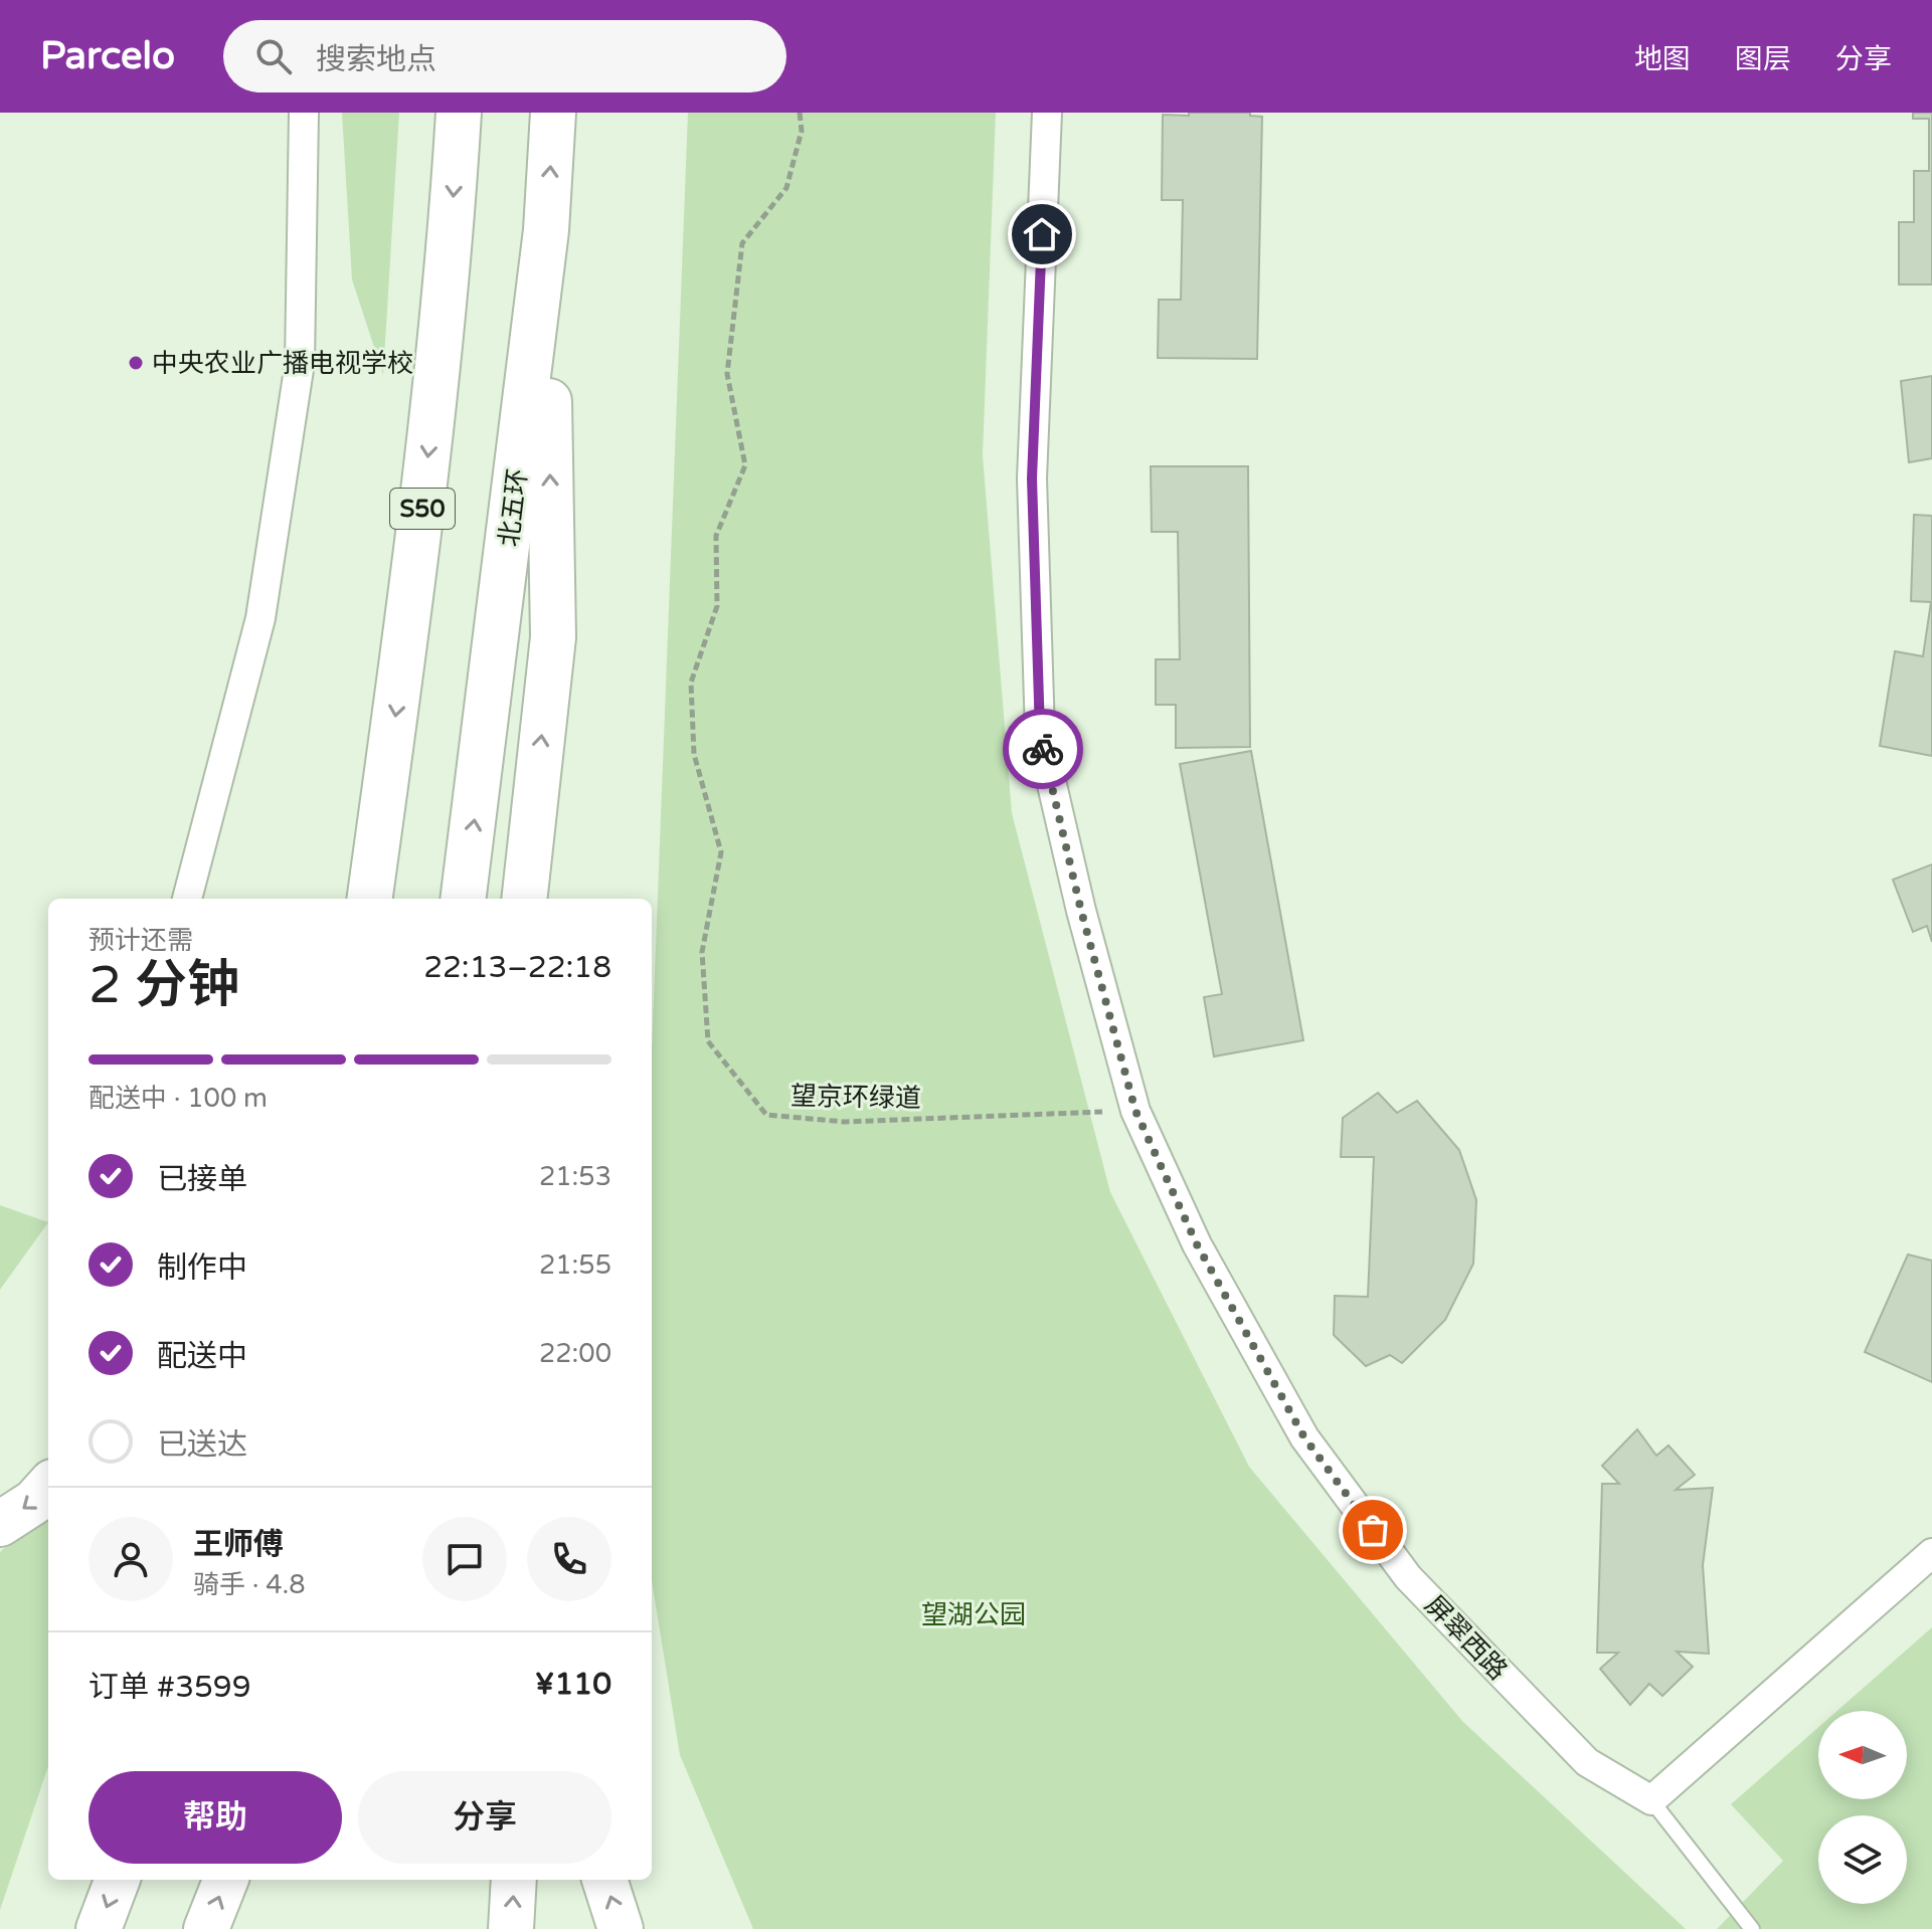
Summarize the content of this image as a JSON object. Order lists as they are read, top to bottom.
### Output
{
  "streets": {
    "highway": ["北五环", "S50"],
    "street": ["屏翠西路"],
    "path": ["望京环绿道"]
  },
  "crossings": [
    ["望京环绿道", "屏翠西路"]
  ],
  "parks": ["望湖公园"],
  "places": ["中央农业广播电视学校"],
  "north": "left",
  "page": {
    "header": "Parcelo",
    "search": "搜索地点",
    "nav": ["地图", "图层", "分享"],
    "heading": ["2 分钟", "预计还需", "22:13–22:18"],
    "panel": [
      "王师傅",
      "骑手 · 4.8",
      "订单 #3599",
      "¥110"
    ],
    "bar": "配送中 · 100 m",
    "list": [
      ["已接单", "21:53"],
      ["制作中", "21:55"],
      ["配送中", "22:00"],
      "已送达"
    ],
    "buttons": ["帮助", "分享"]
  }
}
